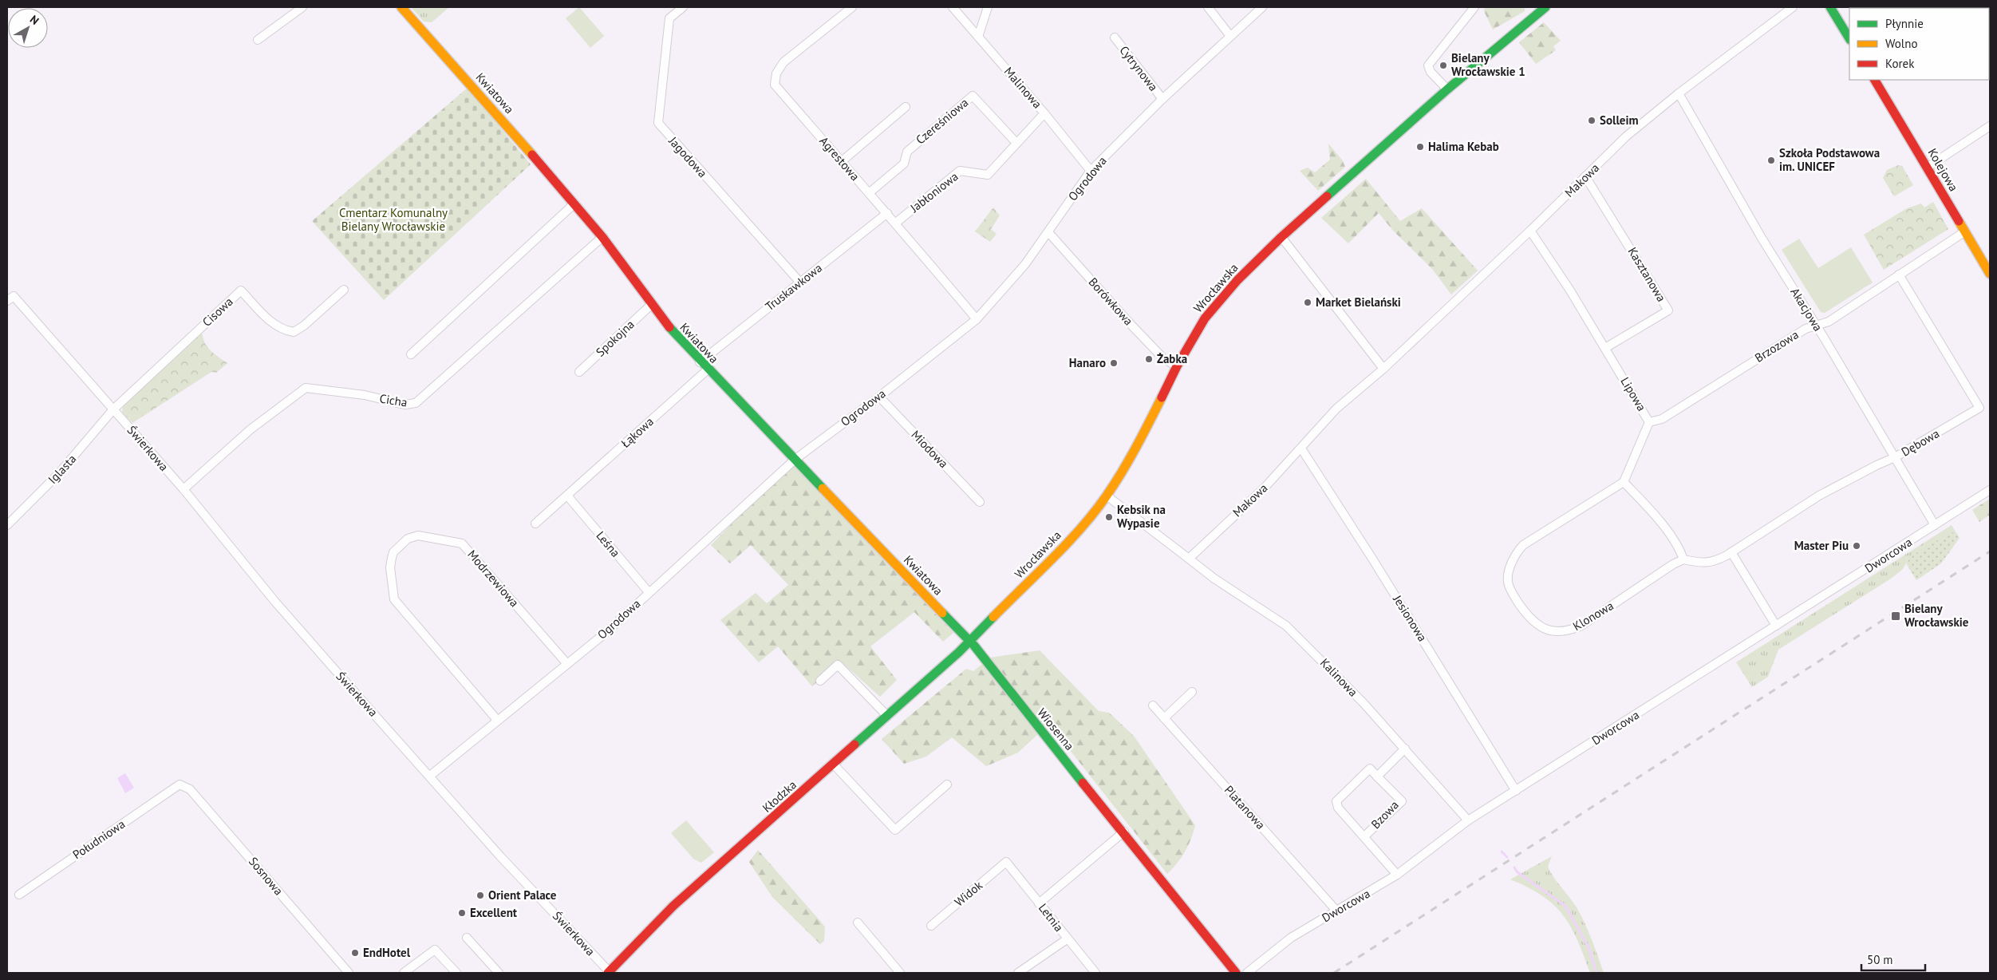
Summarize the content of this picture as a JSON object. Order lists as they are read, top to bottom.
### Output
{
  "streets": {
    "street": [
      "Cytrynowa",
      "Malinowa",
      "Kwiatowa",
      "Czereśniowa",
      "Jagodowa",
      "Agrestowa",
      "Kolejowa",
      "Ogrodowa",
      "Makowa",
      "Jabłoniowa",
      "Kasztanowa",
      "Truskawkowa",
      "Wrocławska",
      "Borówkowa",
      "Akacjowa",
      "Cisowa",
      "Spokojna",
      "Brzozowa",
      "Lipowa",
      "Cicha",
      "Łąkowa",
      "Dębowa",
      "Świerkowa",
      "Miodowa",
      "Iglasta",
      "Leśna",
      "Dworcowa",
      "Modrzewiowa",
      "Klonowa",
      "Jesionowa",
      "Kalinowa",
      "Wiosenna",
      "Kłodzka",
      "Platanowa",
      "Bzowa",
      "Południowa",
      "Sosnowa",
      "Widok",
      "Letnia"
    ]
  },
  "crossings": [
    ["Cytrynowa", "Ogrodowa"],
    ["Malinowa", "Ogrodowa"],
    ["Malinowa", "Jabłoniowa"],
    ["Kwiatowa", "Ogrodowa"],
    ["Kwiatowa", "Truskawkowa"],
    ["Kwiatowa", "Wrocławska"],
    ["Kwiatowa", "Spokojna"],
    ["Kwiatowa", "Cicha"],
    ["Kwiatowa", "Łąkowa"],
    ["Kwiatowa", "Wiosenna"],
    ["Kwiatowa", "Kłodzka"],
    ["Czereśniowa", "Agrestowa"],
    ["Czereśniowa", "Jabłoniowa"],
    ["Jagodowa", "Truskawkowa"],
    ["Agrestowa", "Ogrodowa"],
    ["Agrestowa", "Jabłoniowa"],
    ["Agrestowa", "Truskawkowa"],
    ["Kolejowa", "Brzozowa"],
    ["Ogrodowa", "Borówkowa"],
    ["Ogrodowa", "Świerkowa"],
    ["Ogrodowa", "Miodowa"],
    ["Ogrodowa", "Leśna"],
    ["Ogrodowa", "Modrzewiowa"],
    ["Makowa", "Kasztanowa"],
    ["Makowa", "Akacjowa"],
    ["Makowa", "Lipowa"],
    ["Makowa", "Jesionowa"],
    ["Makowa", "Kalinowa"],
    ["Kasztanowa", "Lipowa"],
    ["Wrocławska", "Borówkowa"],
    ["Wrocławska", "Wiosenna"],
    ["Wrocławska", "Kłodzka"],
    ["Akacjowa", "Brzozowa"],
    ["Akacjowa", "Dębowa"],
    ["Akacjowa", "Dworcowa"],
    ["Cisowa", "Świerkowa"],
    ["Cisowa", "Iglasta"],
    ["Brzozowa", "Lipowa"],
    ["Brzozowa", "Dębowa"],
    ["Lipowa", "Klonowa"],
    ["Cicha", "Świerkowa"],
    ["Łąkowa", "Leśna"],
    ["Świerkowa", "Iglasta"],
    ["Świerkowa", "Kłodzka"],
    ["Dworcowa", "Jesionowa"],
    ["Dworcowa", "Kalinowa"],
    ["Dworcowa", "Platanowa"],
    ["Dworcowa", "Bzowa"],
    ["Wiosenna", "Kłodzka"],
    ["Południowa", "Sosnowa"],
    ["Widok", "Letnia"]
  ],
  "parks": ["Cmentarz Komunalny Bielany Wrocławskie"],
  "places": {
    "other": [
      "Bielany Wrocławskie 1",
      "Solleim",
      "Halima Kebab",
      "Szkoła Podstawowa im. UNICEF",
      "Market Bielański",
      "Żabka",
      "Hanaro",
      "Kebsik na Wypasie",
      "Master Piu",
      "Orient Palace",
      "Excellent",
      "EndHotel"
    ],
    "transit": ["Bielany Wrocławskie"]
  },
  "legend": ["Płynnie", "Wolno", "Korek"],
  "scale_bar": "50 m",
  "north": "top right"
}
